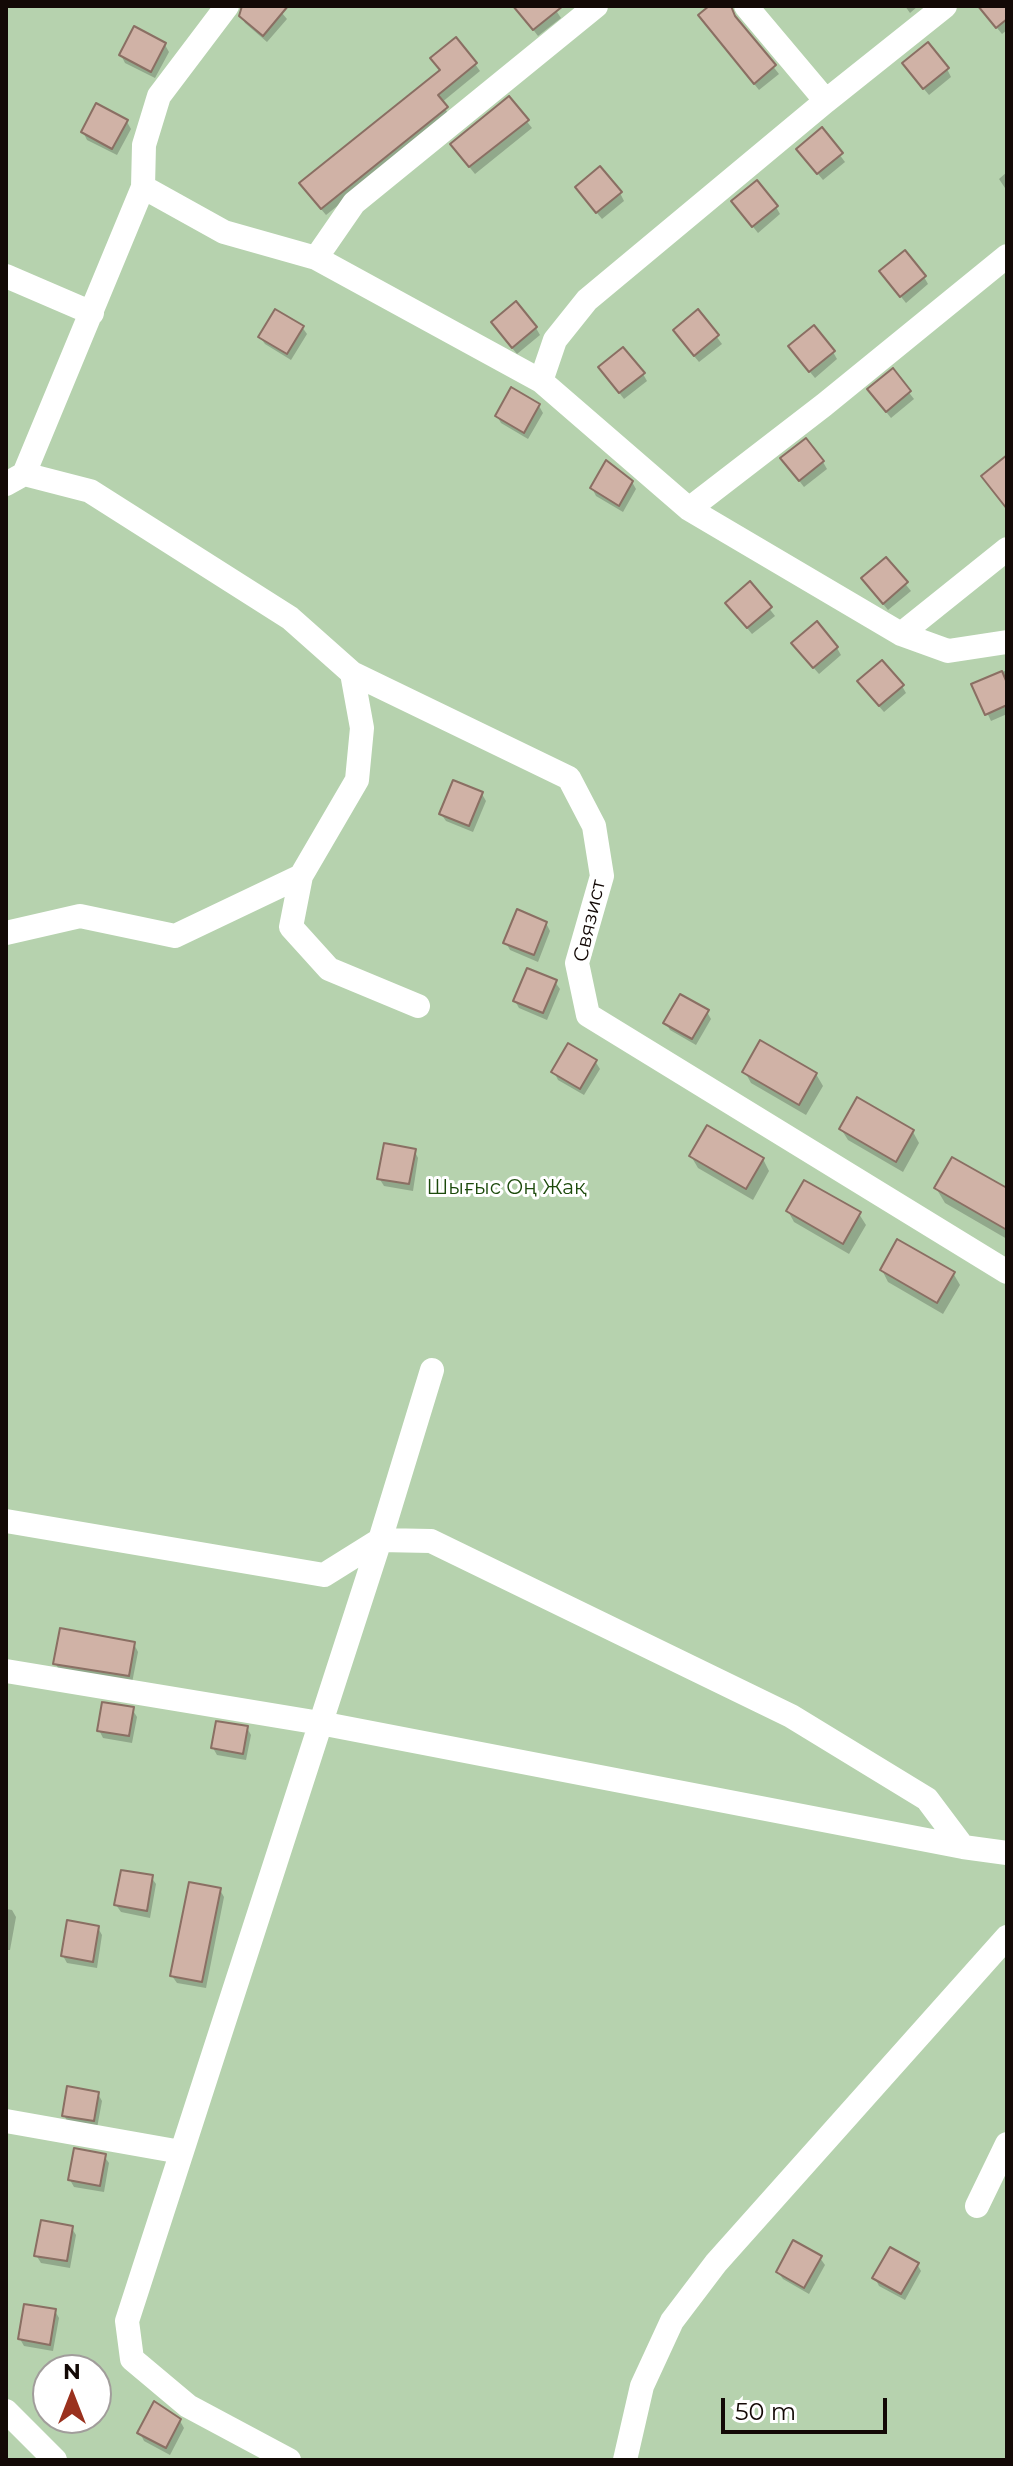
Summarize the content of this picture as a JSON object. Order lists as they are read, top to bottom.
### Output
{
  "streets": {
    "street": ["Связист"]
  },
  "parks": ["Шығыс Оң Жақ"],
  "scale_bar": "50 m",
  "north": "top"
}
